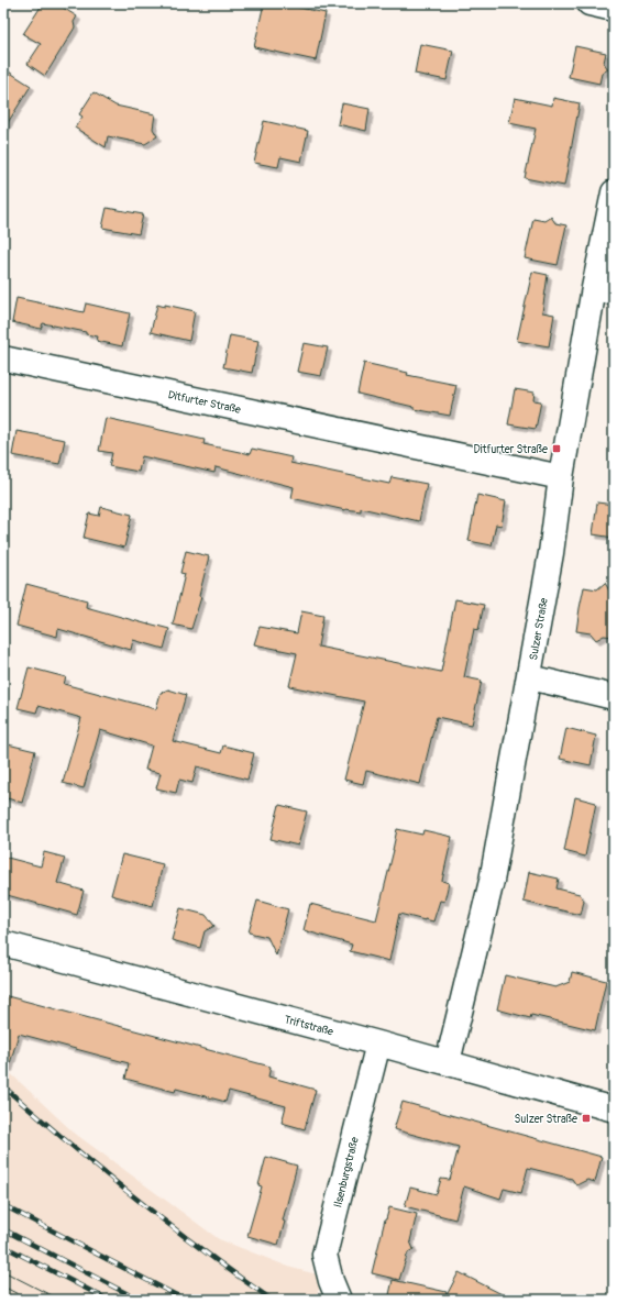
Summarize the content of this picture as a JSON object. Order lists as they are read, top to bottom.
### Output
{
  "streets": {
    "street": [
      "Ditfurter Straße",
      "Sulzer Straße",
      "Triftstraße",
      "Ilsenburgstraße"
    ]
  },
  "crossings": [
    ["Ditfurter Straße", "Sulzer Straße"],
    ["Sulzer Straße", "Triftstraße"],
    ["Triftstraße", "Ilsenburgstraße"]
  ],
  "places": {
    "transit": ["Ditfurter Straße", "Sulzer Straße"]
  }
}
